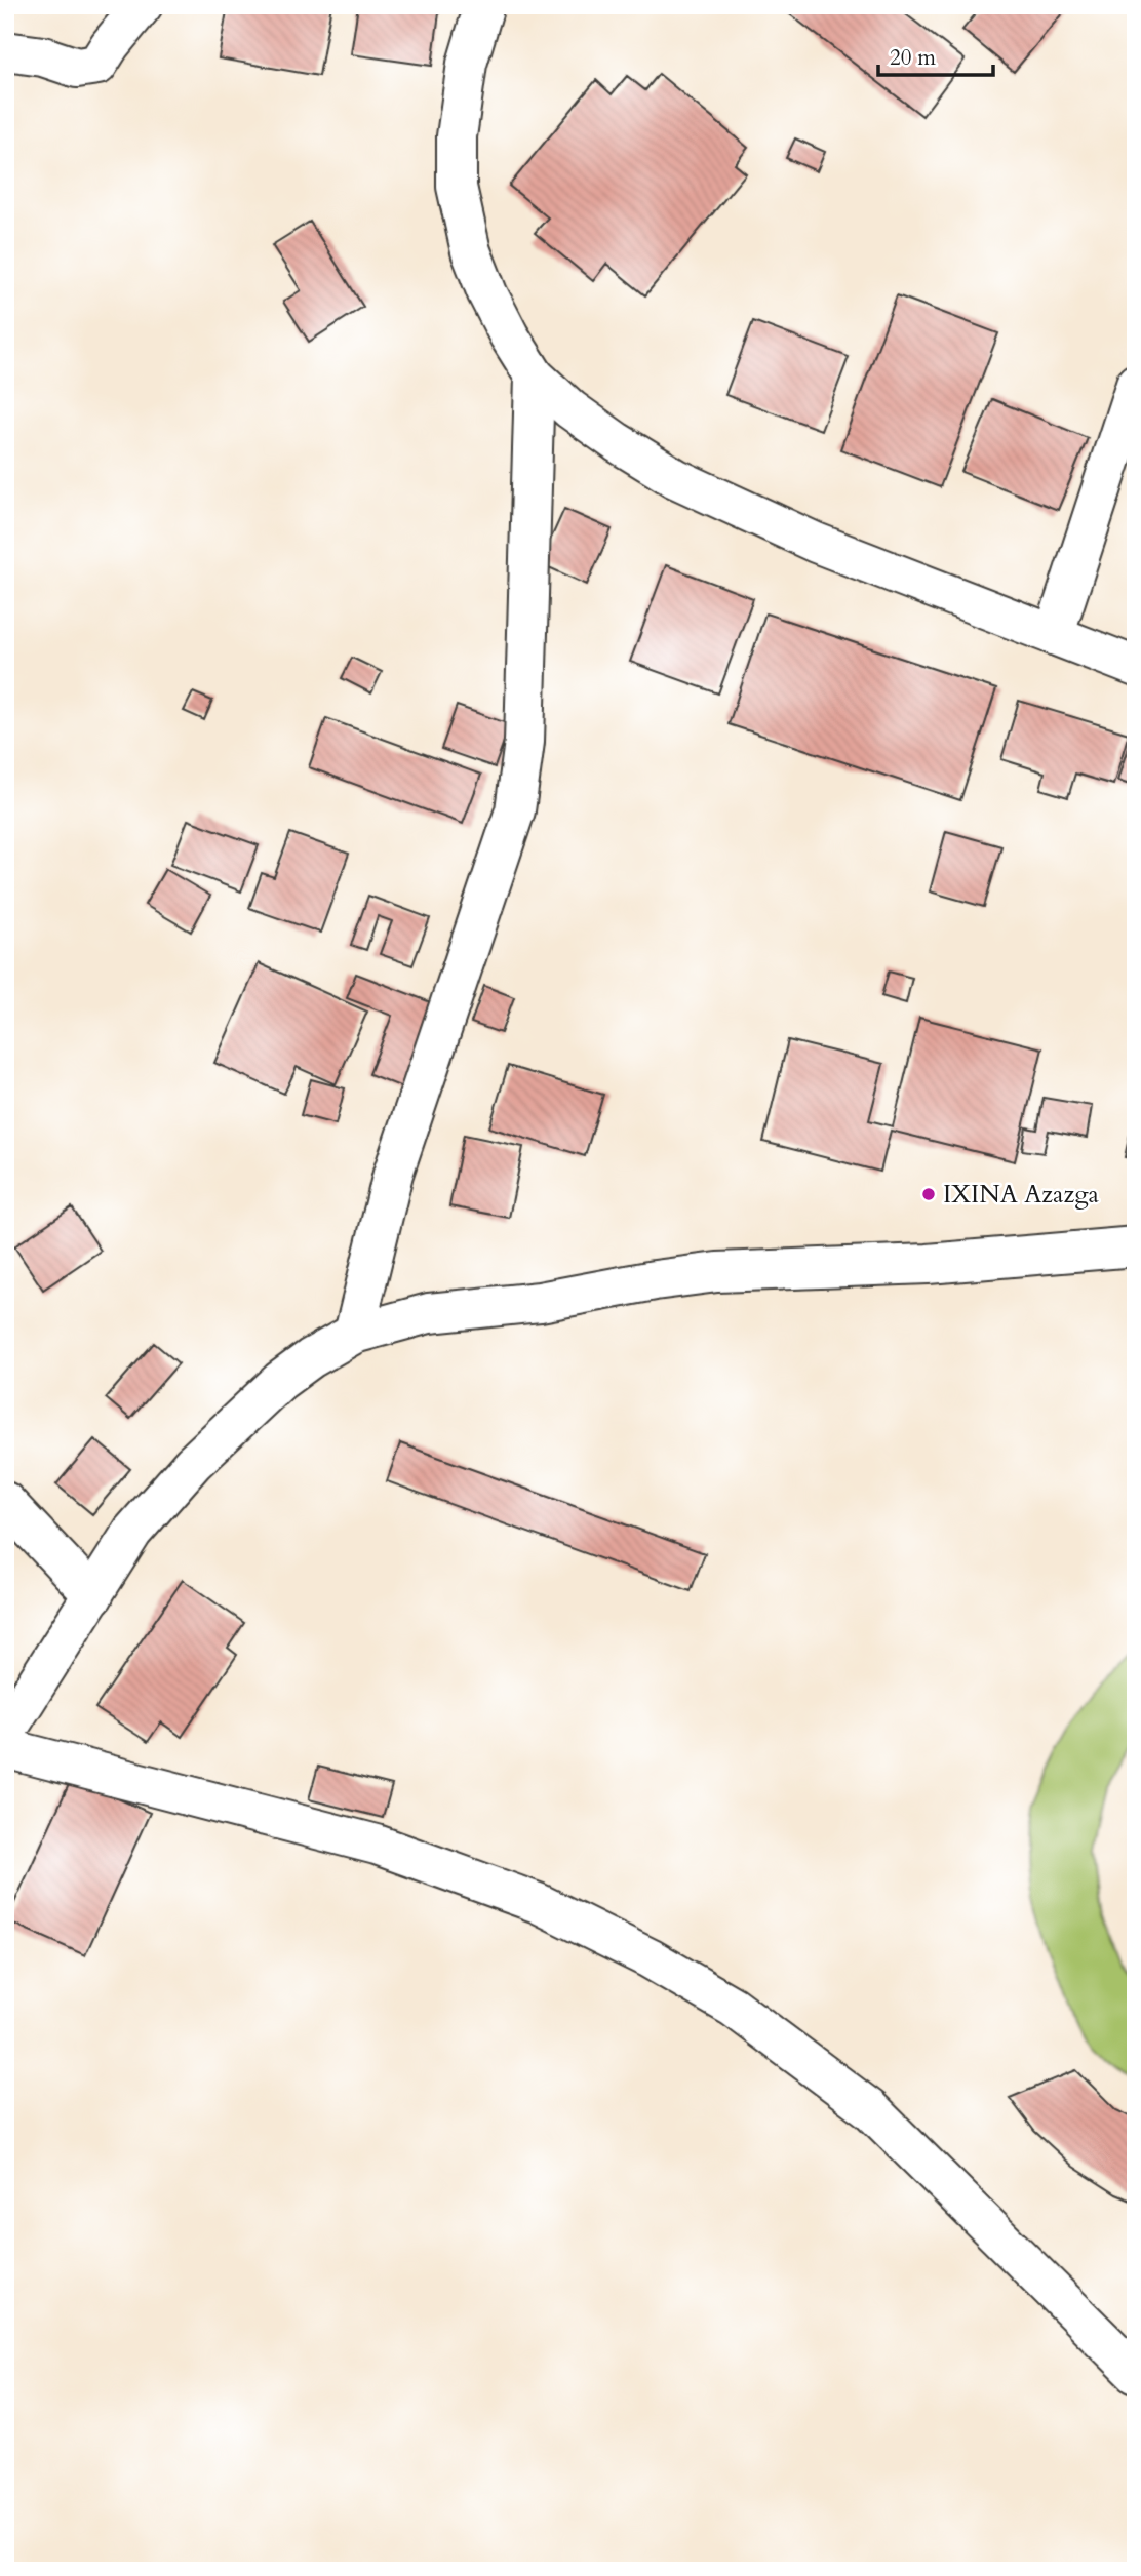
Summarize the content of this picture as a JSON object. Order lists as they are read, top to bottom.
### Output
{
  "places": ["IXINA Azazga"],
  "scale_bar": "20 m"
}
